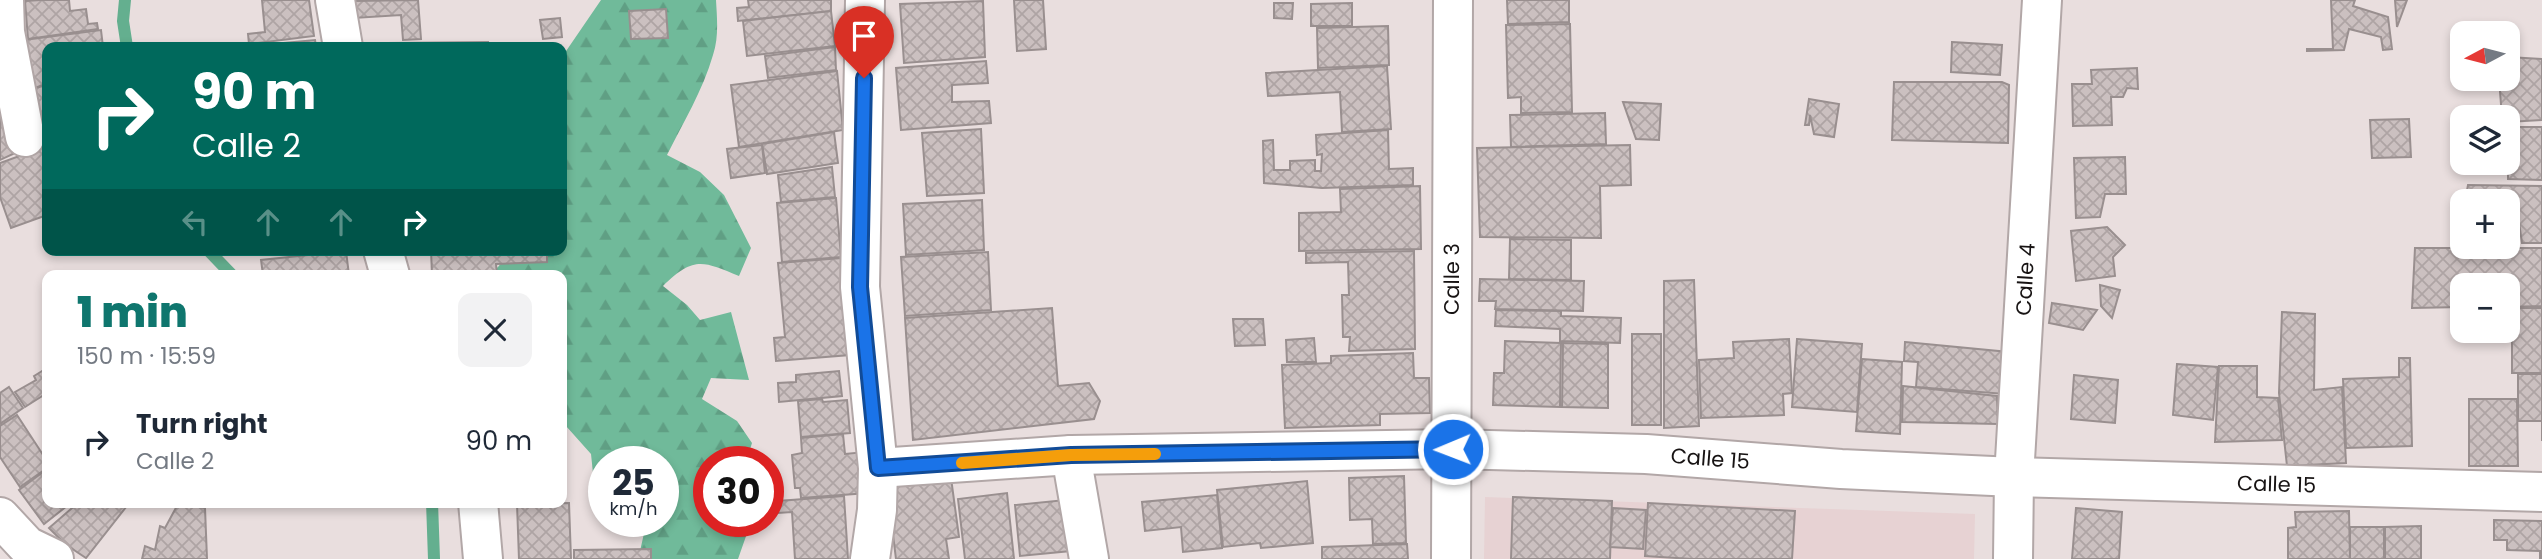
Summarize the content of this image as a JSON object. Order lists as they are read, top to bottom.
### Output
{
  "streets": {
    "street": ["Calle 4", "Calle 3", "Calle 15"]
  },
  "crossings": [
    ["Calle 4", "Calle 15"],
    ["Calle 3", "Calle 15"]
  ],
  "north": "left",
  "page": {
    "map_buttons": ["+", "−"],
    "turn": ["90 m", "Calle 2"],
    "heading": ["1 min", "150 m · 15:59"],
    "list": [
      {
        "name": "Turn right",
        "note": "Calle 2",
        "value": "90 m"
      }
    ],
    "speed": "25 km/h",
    "limit": "30"
  }
}
